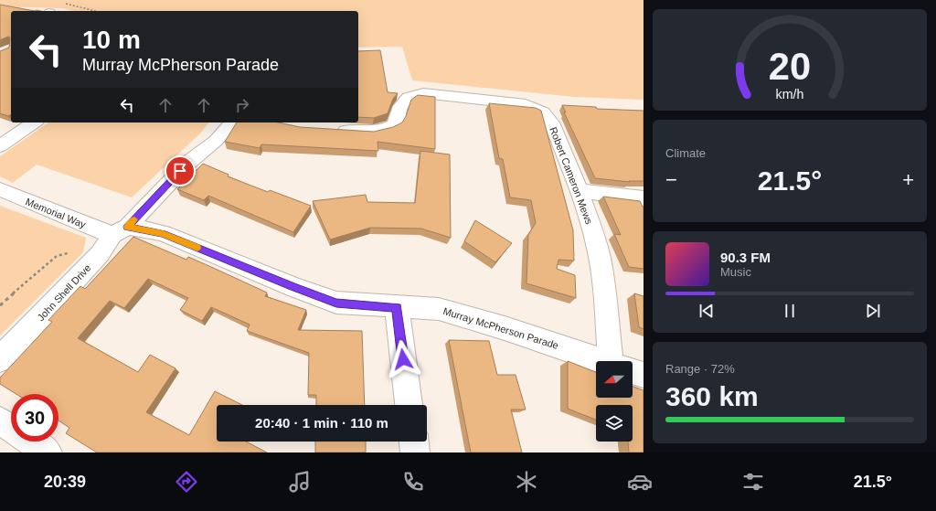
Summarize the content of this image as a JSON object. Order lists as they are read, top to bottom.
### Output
{
  "streets": {
    "street": [
      "Robert Cameron Mews",
      "Memorial Way",
      "John Shell Drive",
      "Murray McPherson Parade"
    ]
  },
  "crossings": [
    ["Memorial Way", "John Shell Drive"],
    ["Memorial Way", "Murray McPherson Parade"],
    ["John Shell Drive", "Murray McPherson Parade"]
  ],
  "north": "left",
  "page": {
    "turn": ["10 m", "Murray McPherson Parade"],
    "tile": [
      "Climate",
      ["Range · 72%", "360 km"]
    ],
    "heat": ["−", "21.5°", "+"],
    "song": ["90.3 FM", "Music"],
    "limit": "30",
    "trip": "20:40 · 1 min · 110 m",
    "tabs": ["20:39", "21.5°"],
    "gauge": ["20", "km/h"]
  }
}
